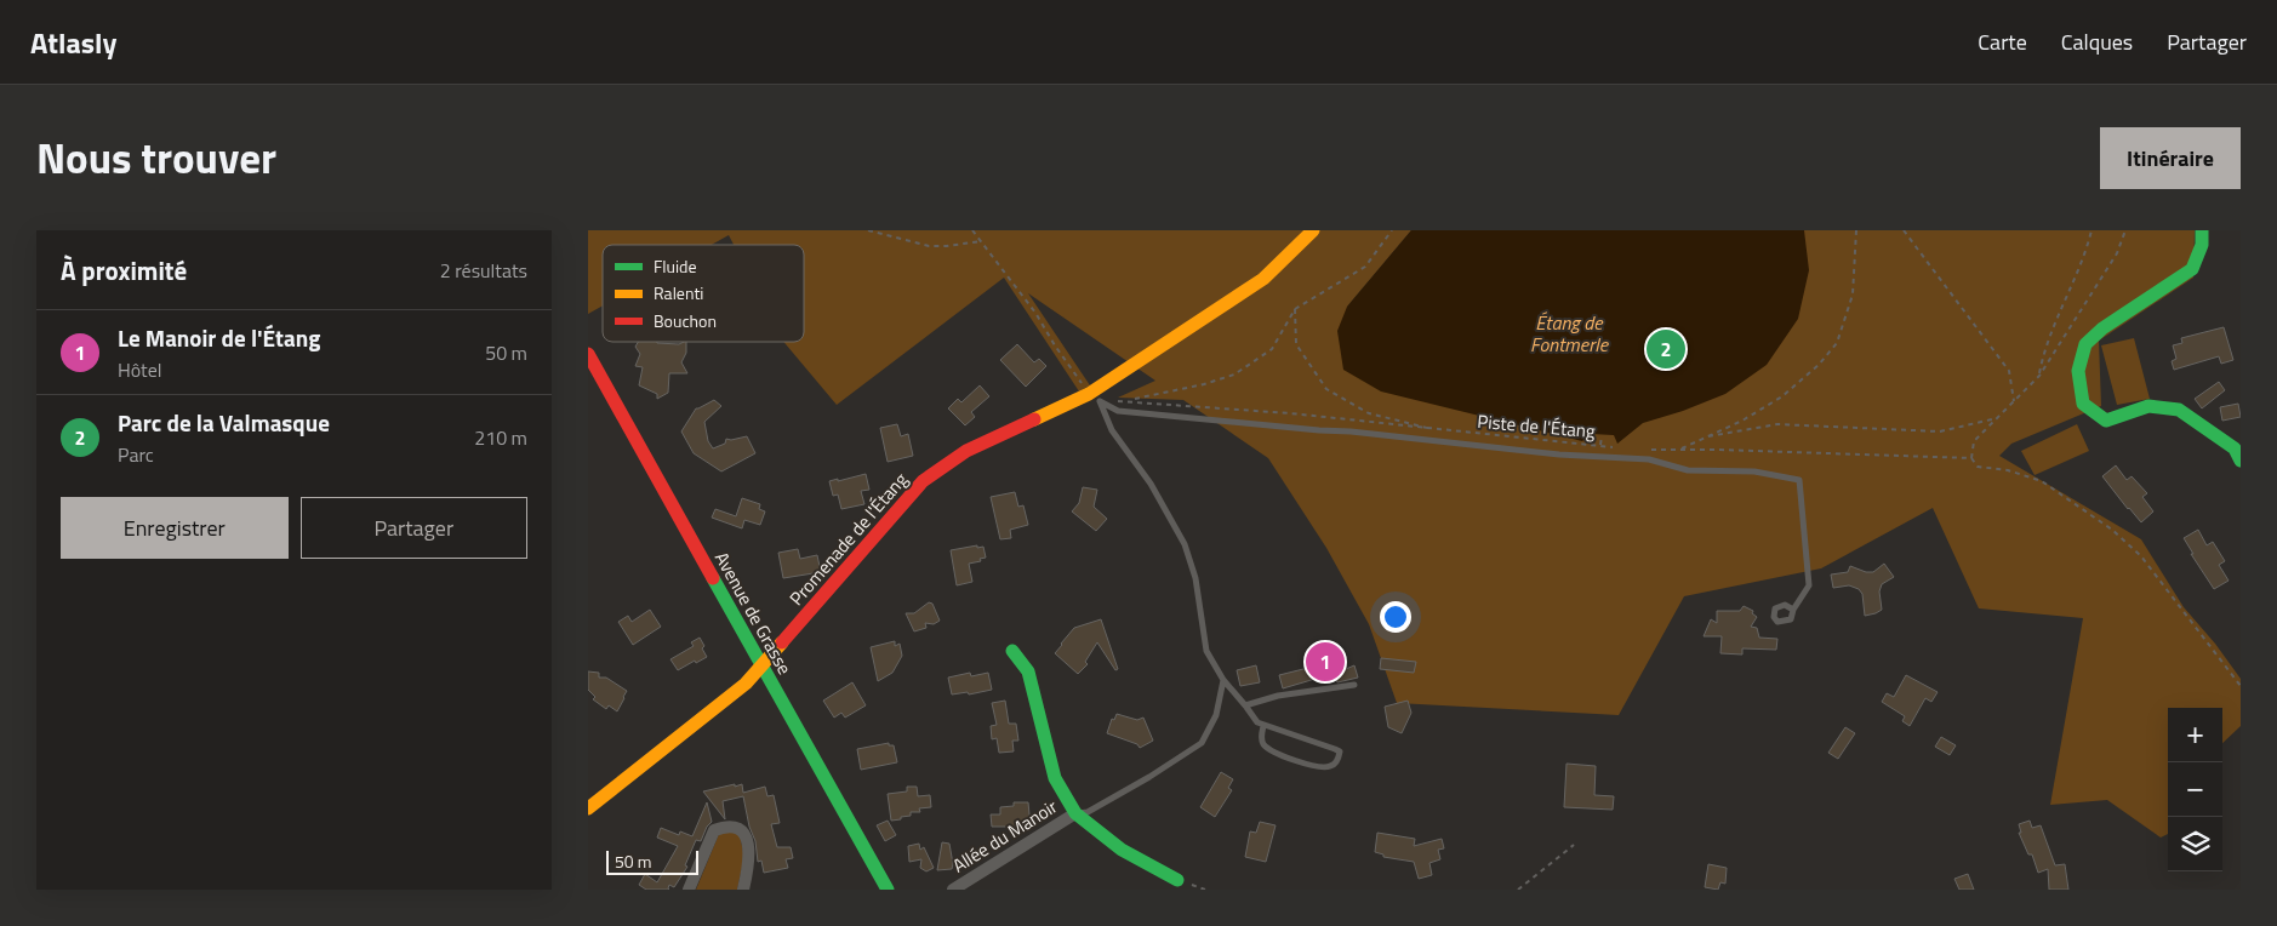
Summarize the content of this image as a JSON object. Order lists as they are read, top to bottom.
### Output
{
  "streets": {
    "street": ["Promenade de l'Étang", "Avenue de Grasse", "Allée du Manoir"],
    "path": ["Piste de l'Étang"]
  },
  "crossings": [
    ["Piste de l'Étang", "Promenade de l'Étang"],
    ["Promenade de l'Étang", "Avenue de Grasse"]
  ],
  "water": ["Étang de Fontmerle"],
  "legend": ["Fluide", "Ralenti", "Bouchon"],
  "scale_bar": "50 m",
  "page": {
    "header": "Atlasly",
    "nav": ["Carte", "Calques", "Partager"],
    "title": "Nous trouver",
    "buttons": [
      "Itinéraire",
      ["Enregistrer", "Partager"]
    ],
    "heading": ["À proximité", "2 résultats"],
    "list": [
      {
        "mark": "1",
        "name": "Le Manoir de l'Étang",
        "note": "Hôtel",
        "value": "50 m"
      },
      {
        "mark": "2",
        "name": "Parc de la Valmasque",
        "note": "Parc",
        "value": "210 m"
      }
    ],
    "pins": ["2", "1"],
    "map_buttons": ["+", "−"],
    "scale": "50 m"
  }
}
